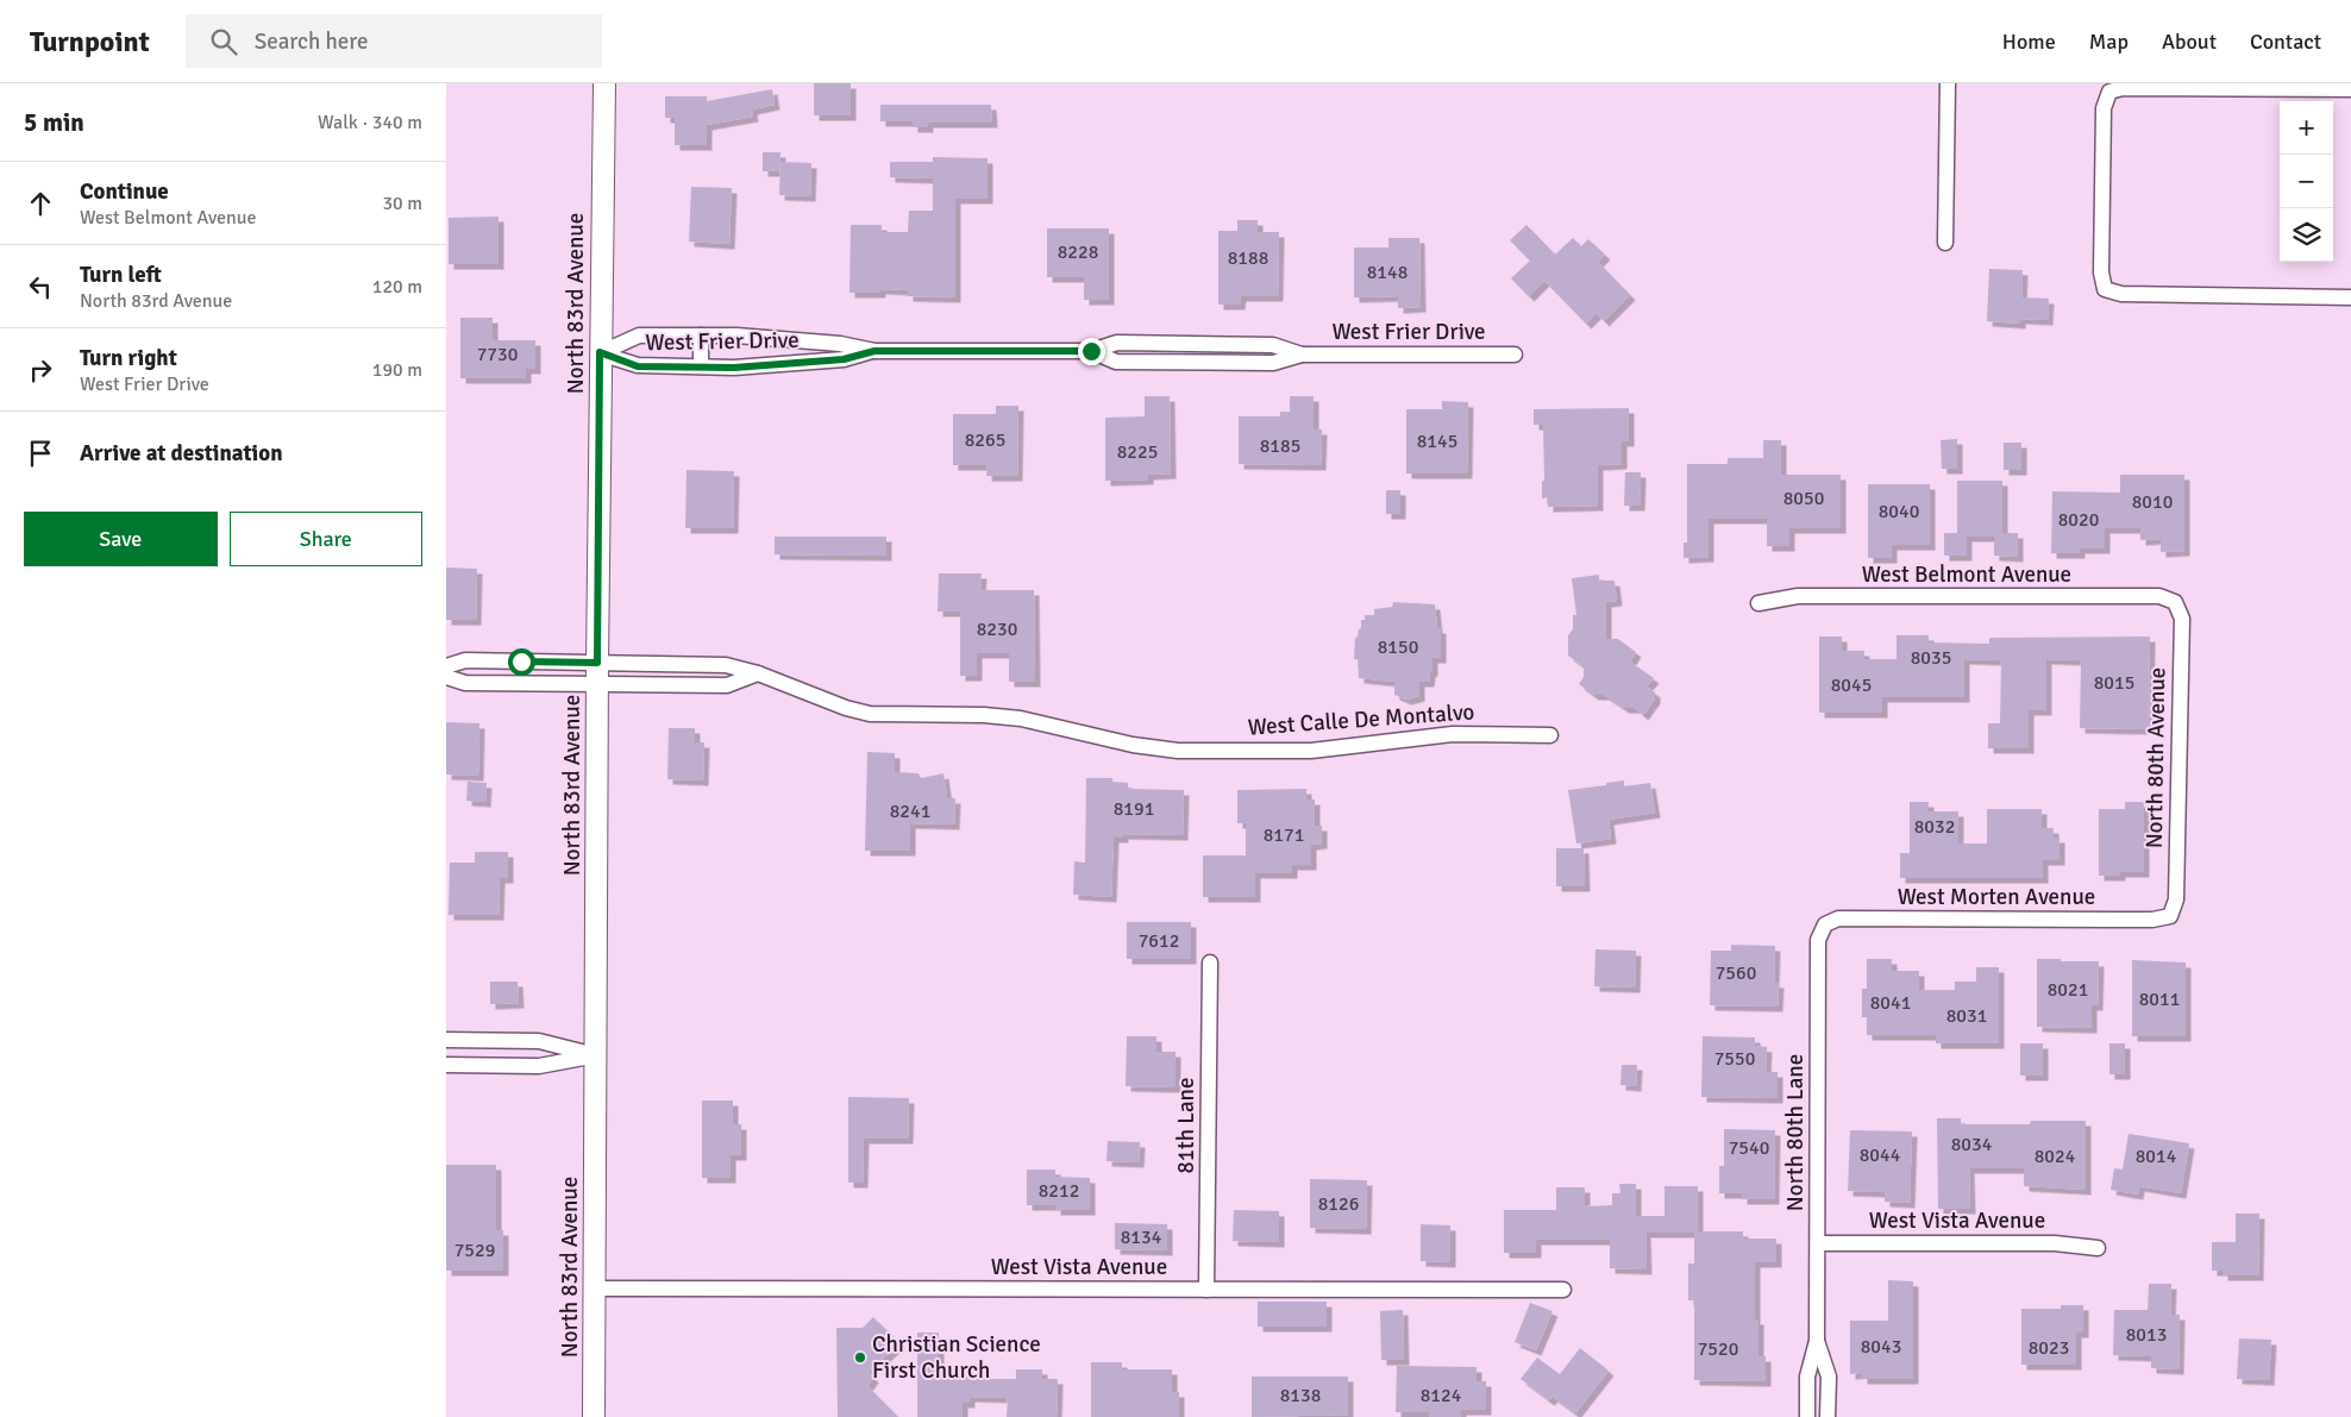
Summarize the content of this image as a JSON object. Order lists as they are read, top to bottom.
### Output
{
  "streets": {
    "main road": ["North 83rd Avenue"],
    "street": [
      "West Frier Drive",
      "West Belmont Avenue",
      "West Calle De Montalvo",
      "North 80th Avenue",
      "West Morten Avenue",
      "81th Lane",
      "North 80th Lane",
      "West Vista Avenue"
    ]
  },
  "crossings": [
    ["North 83rd Avenue", "West Frier Drive"],
    ["North 83rd Avenue", "West Calle De Montalvo"],
    ["North 83rd Avenue", "West Vista Avenue"],
    ["West Belmont Avenue", "North 80th Avenue"],
    ["North 80th Avenue", "West Morten Avenue"],
    ["West Morten Avenue", "North 80th Lane"],
    ["81th Lane", "West Vista Avenue"],
    ["North 80th Lane", "West Vista Avenue"]
  ],
  "places": ["Christian Science First Church"],
  "house_numbers": [
    "8228",
    "8188",
    "8148",
    "7730",
    "8265",
    "8145",
    "8185",
    "8225",
    "8050",
    "8010",
    "8040",
    "8020",
    "8230",
    "8150",
    "8035",
    "8015",
    "8045",
    "8191",
    "8241",
    "8032",
    "8171",
    "7612",
    "7560",
    "8021",
    "8011",
    "8041",
    "8031",
    "7550",
    "8034",
    "7540",
    "8044",
    "8024",
    "8014",
    "8212",
    "8126",
    "8134",
    "7529",
    "8013",
    "8043",
    "8023",
    "7520",
    "8138",
    "8124"
  ],
  "page": {
    "header": "Turnpoint",
    "search": "Search here",
    "nav": [
      "Home",
      "Map",
      "About",
      "Contact"
    ],
    "heading": ["5 min", "Walk · 340 m"],
    "map_buttons": ["+", "−"],
    "list": [
      ["Continue", "West Belmont Avenue", "30 m"],
      ["Turn left", "North 83rd Avenue", "120 m"],
      ["Turn right", "West Frier Drive", "190 m"],
      "Arrive at destination"
    ],
    "buttons": ["Save", "Share"]
  }
}
